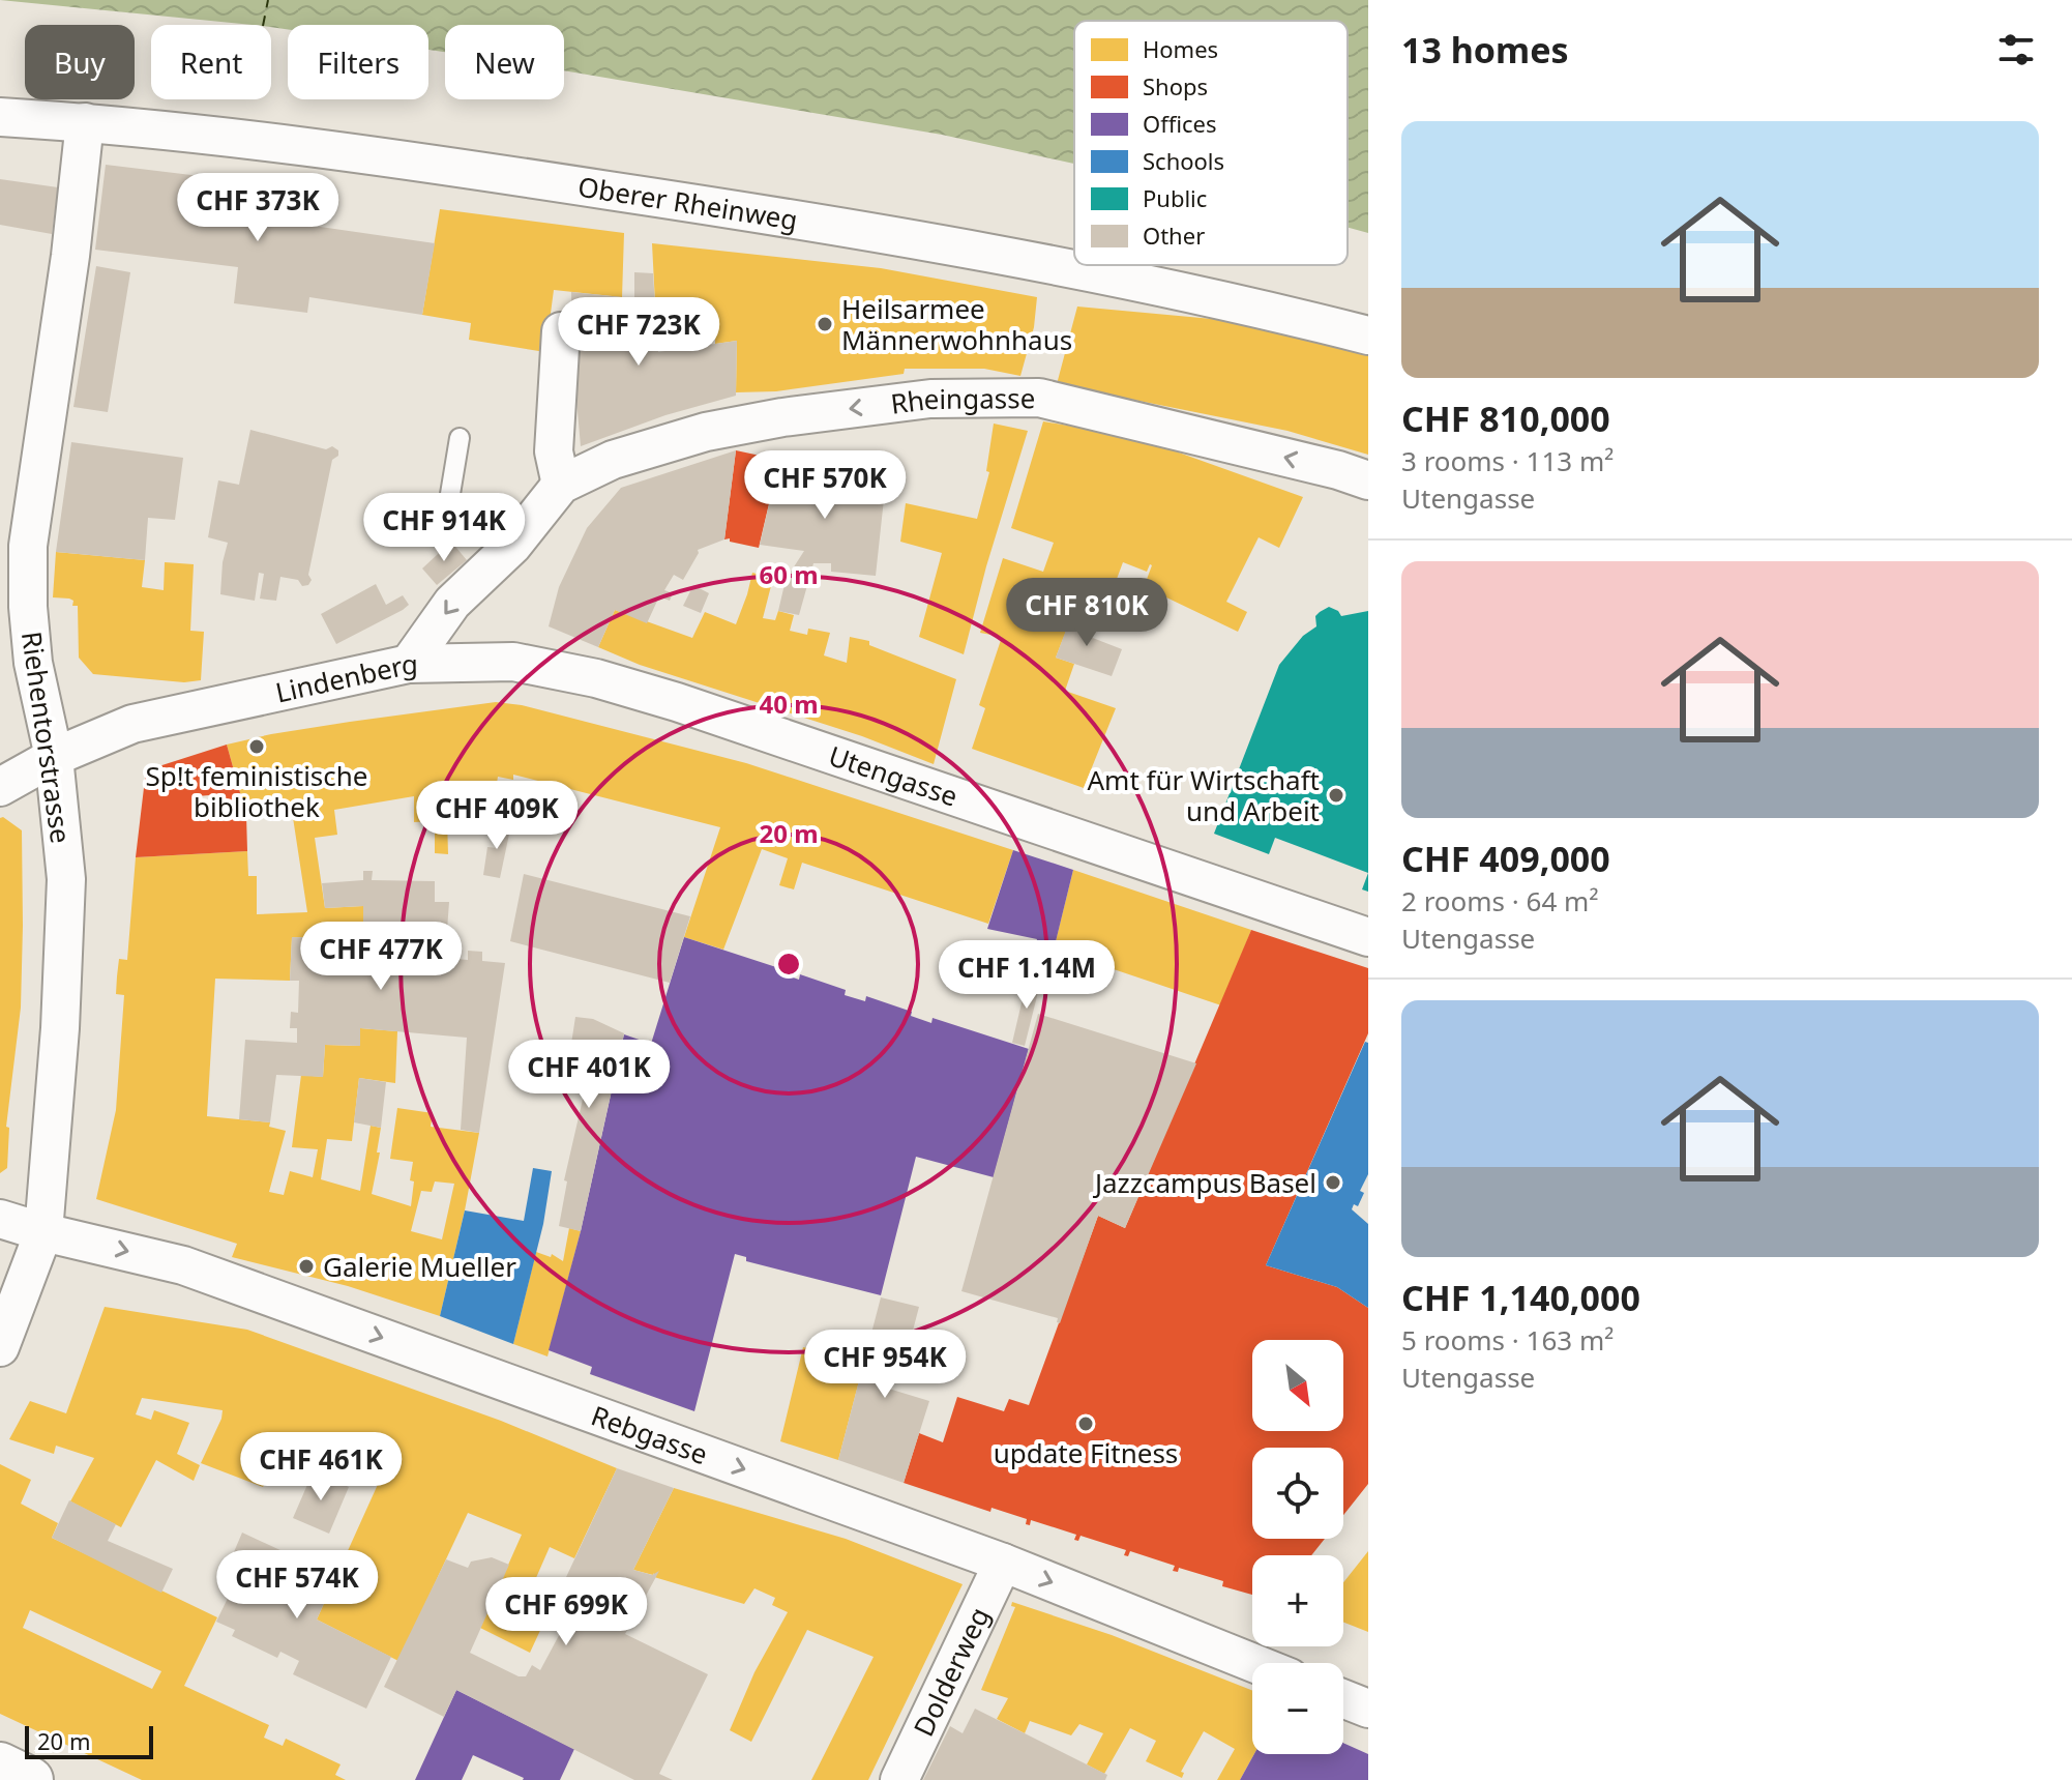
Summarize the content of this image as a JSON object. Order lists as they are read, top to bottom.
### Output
{
  "streets": {
    "street": [
      "Oberer Rheinweg",
      "Rheingasse",
      "Lindenberg",
      "Riehentorstrasse",
      "Utengasse",
      "Rebgasse",
      "Dolderweg"
    ]
  },
  "crossings": [
    ["Oberer Rheinweg", "Riehentorstrasse"],
    ["Rheingasse", "Lindenberg"],
    ["Lindenberg", "Riehentorstrasse"],
    ["Lindenberg", "Utengasse"],
    ["Riehentorstrasse", "Rebgasse"],
    ["Rebgasse", "Dolderweg"]
  ],
  "one_way": ["Rheingasse", "Rebgasse"],
  "places": [
    "Heilsarmee Männerwohnhaus",
    "Sp!t feministische bibliothek",
    "Amt für Wirtschaft und Arbeit",
    "Jazzcampus Basel",
    "Galerie Mueller",
    "update Fitness"
  ],
  "legend": [
    "Homes",
    "Shops",
    "Offices",
    "Schools",
    "Public",
    "Other"
  ],
  "scale_bar": "20 m",
  "north": "bottom right",
  "page": {
    "heading": "13 homes",
    "chip": [
      "Buy",
      "Rent",
      "Filters",
      "New"
    ],
    "list": [
      {
        "name": "CHF 810,000",
        "note": "3 rooms · 113 m² · Utengasse"
      },
      {
        "name": "CHF 409,000",
        "note": "2 rooms · 64 m² · Utengasse"
      },
      {
        "name": "CHF 1,140,000",
        "note": "5 rooms · 163 m² · Utengasse"
      }
    ],
    "price": [
      "CHF 373K",
      "CHF 723K",
      "CHF 570K",
      "CHF 914K",
      "CHF 810K",
      "CHF 409K",
      "CHF 477K",
      "CHF 1.14M",
      "CHF 401K",
      "CHF 954K",
      "CHF 461K",
      "CHF 574K",
      "CHF 699K"
    ],
    "map_buttons": ["+", "−"],
    "scale": "20 m"
  },
  "rings": ["60 m", "40 m", "20 m"]
}
